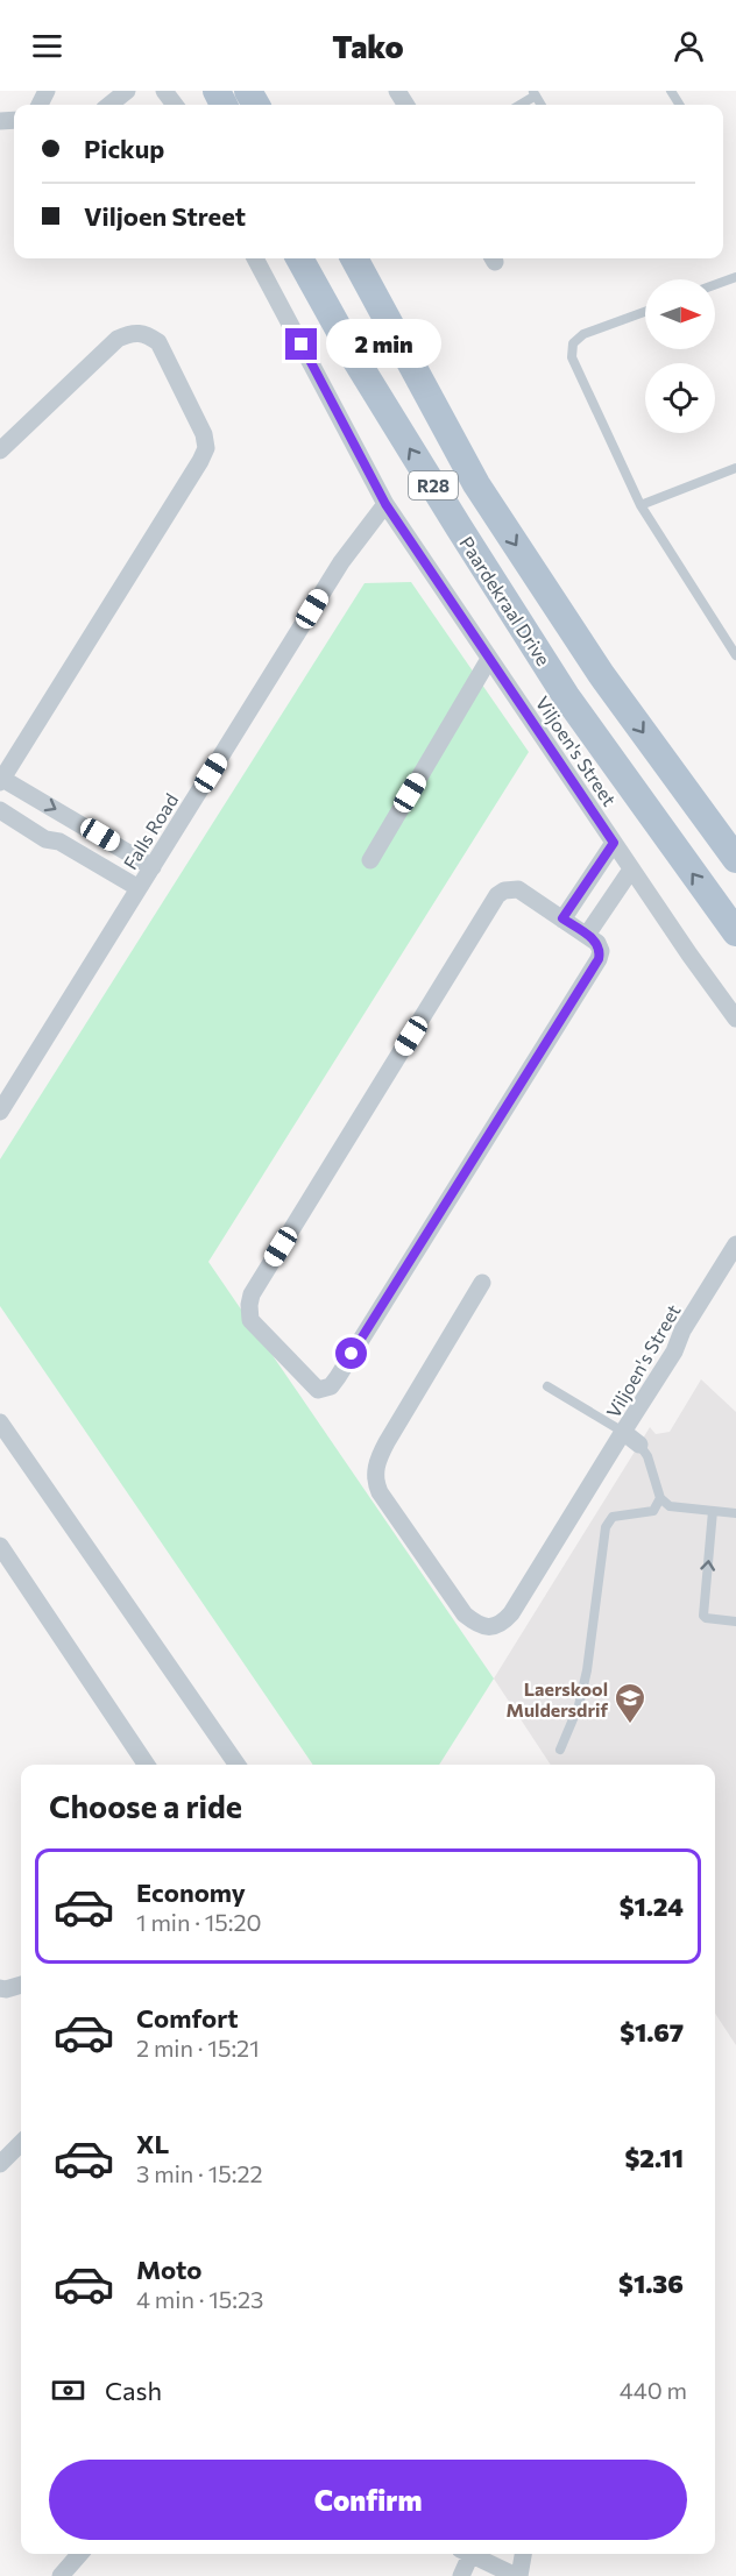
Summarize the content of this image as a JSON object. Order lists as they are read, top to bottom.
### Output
{
  "streets": {
    "main road": ["R28", "Paardekraal Drive"],
    "street": ["Viljoen's Street", "Falls Road"]
  },
  "crossings": [
    ["Viljoen's Street", "Falls Road"]
  ],
  "places": {
    "school or university": ["Laerskool Muldersdrif"]
  },
  "north": "right",
  "page": {
    "header": "Tako",
    "banner": ["Pickup", "Viljoen Street"],
    "bubble": "2 min",
    "heading": "Choose a ride",
    "list": [
      {
        "name": "Economy",
        "note": "1 min · 15:20",
        "value": "$1.24"
      },
      {
        "name": "Comfort",
        "note": "2 min · 15:21",
        "value": "$1.67"
      },
      {
        "name": "XL",
        "note": "3 min · 15:22",
        "value": "$2.11"
      },
      {
        "name": "Moto",
        "note": "4 min · 15:23",
        "value": "$1.36"
      }
    ],
    "pay": ["Cash", "440 m"],
    "buttons": "Confirm"
  }
}
